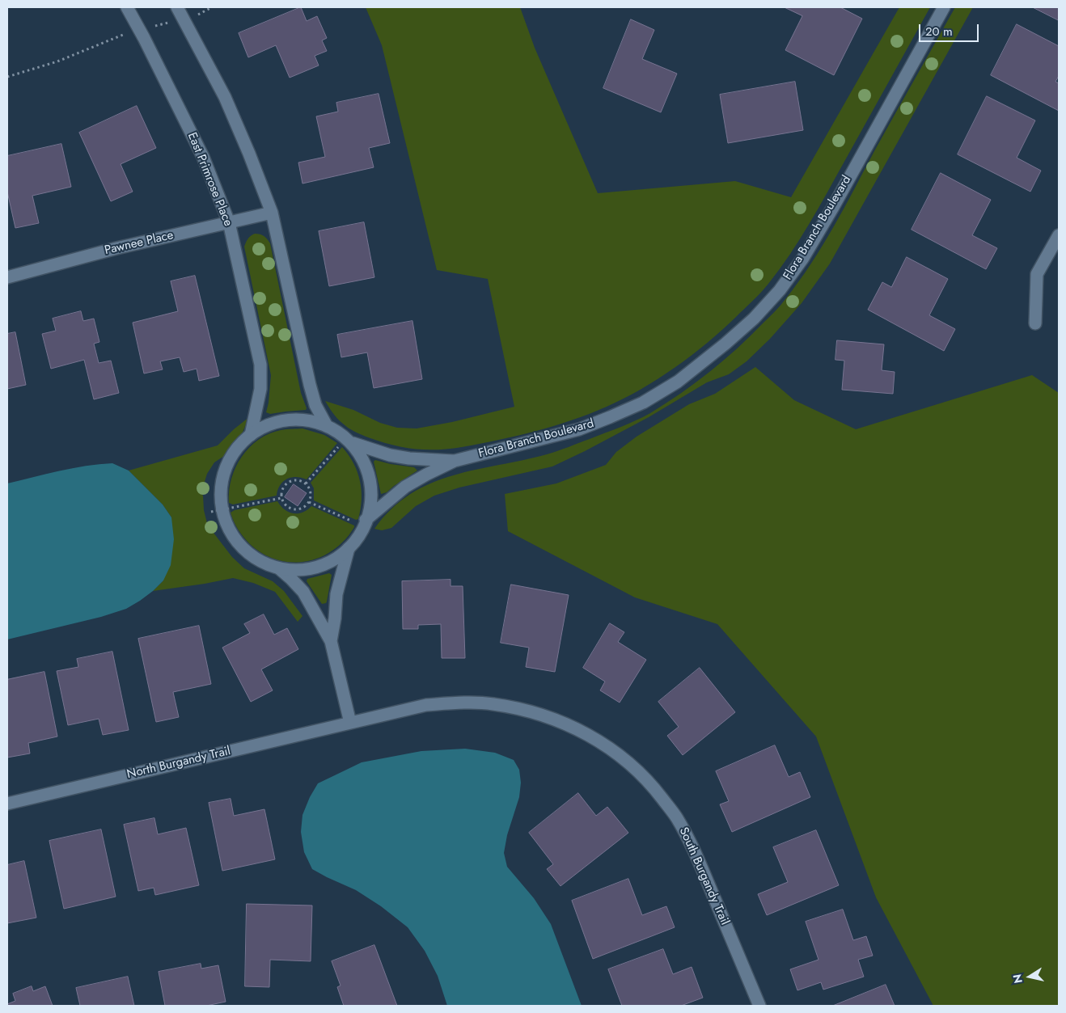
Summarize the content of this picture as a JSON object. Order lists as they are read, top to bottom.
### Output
{
  "streets": {
    "street": [
      "East Primrose Place",
      "Flora Branch Boulevard",
      "Pawnee Place",
      "North Burgandy Trail",
      "South Burgandy Trail"
    ]
  },
  "crossings": [
    ["East Primrose Place", "Flora Branch Boulevard"],
    ["East Primrose Place", "Pawnee Place"],
    ["North Burgandy Trail", "South Burgandy Trail"]
  ],
  "scale_bar": "20 m",
  "north": "left"
}
